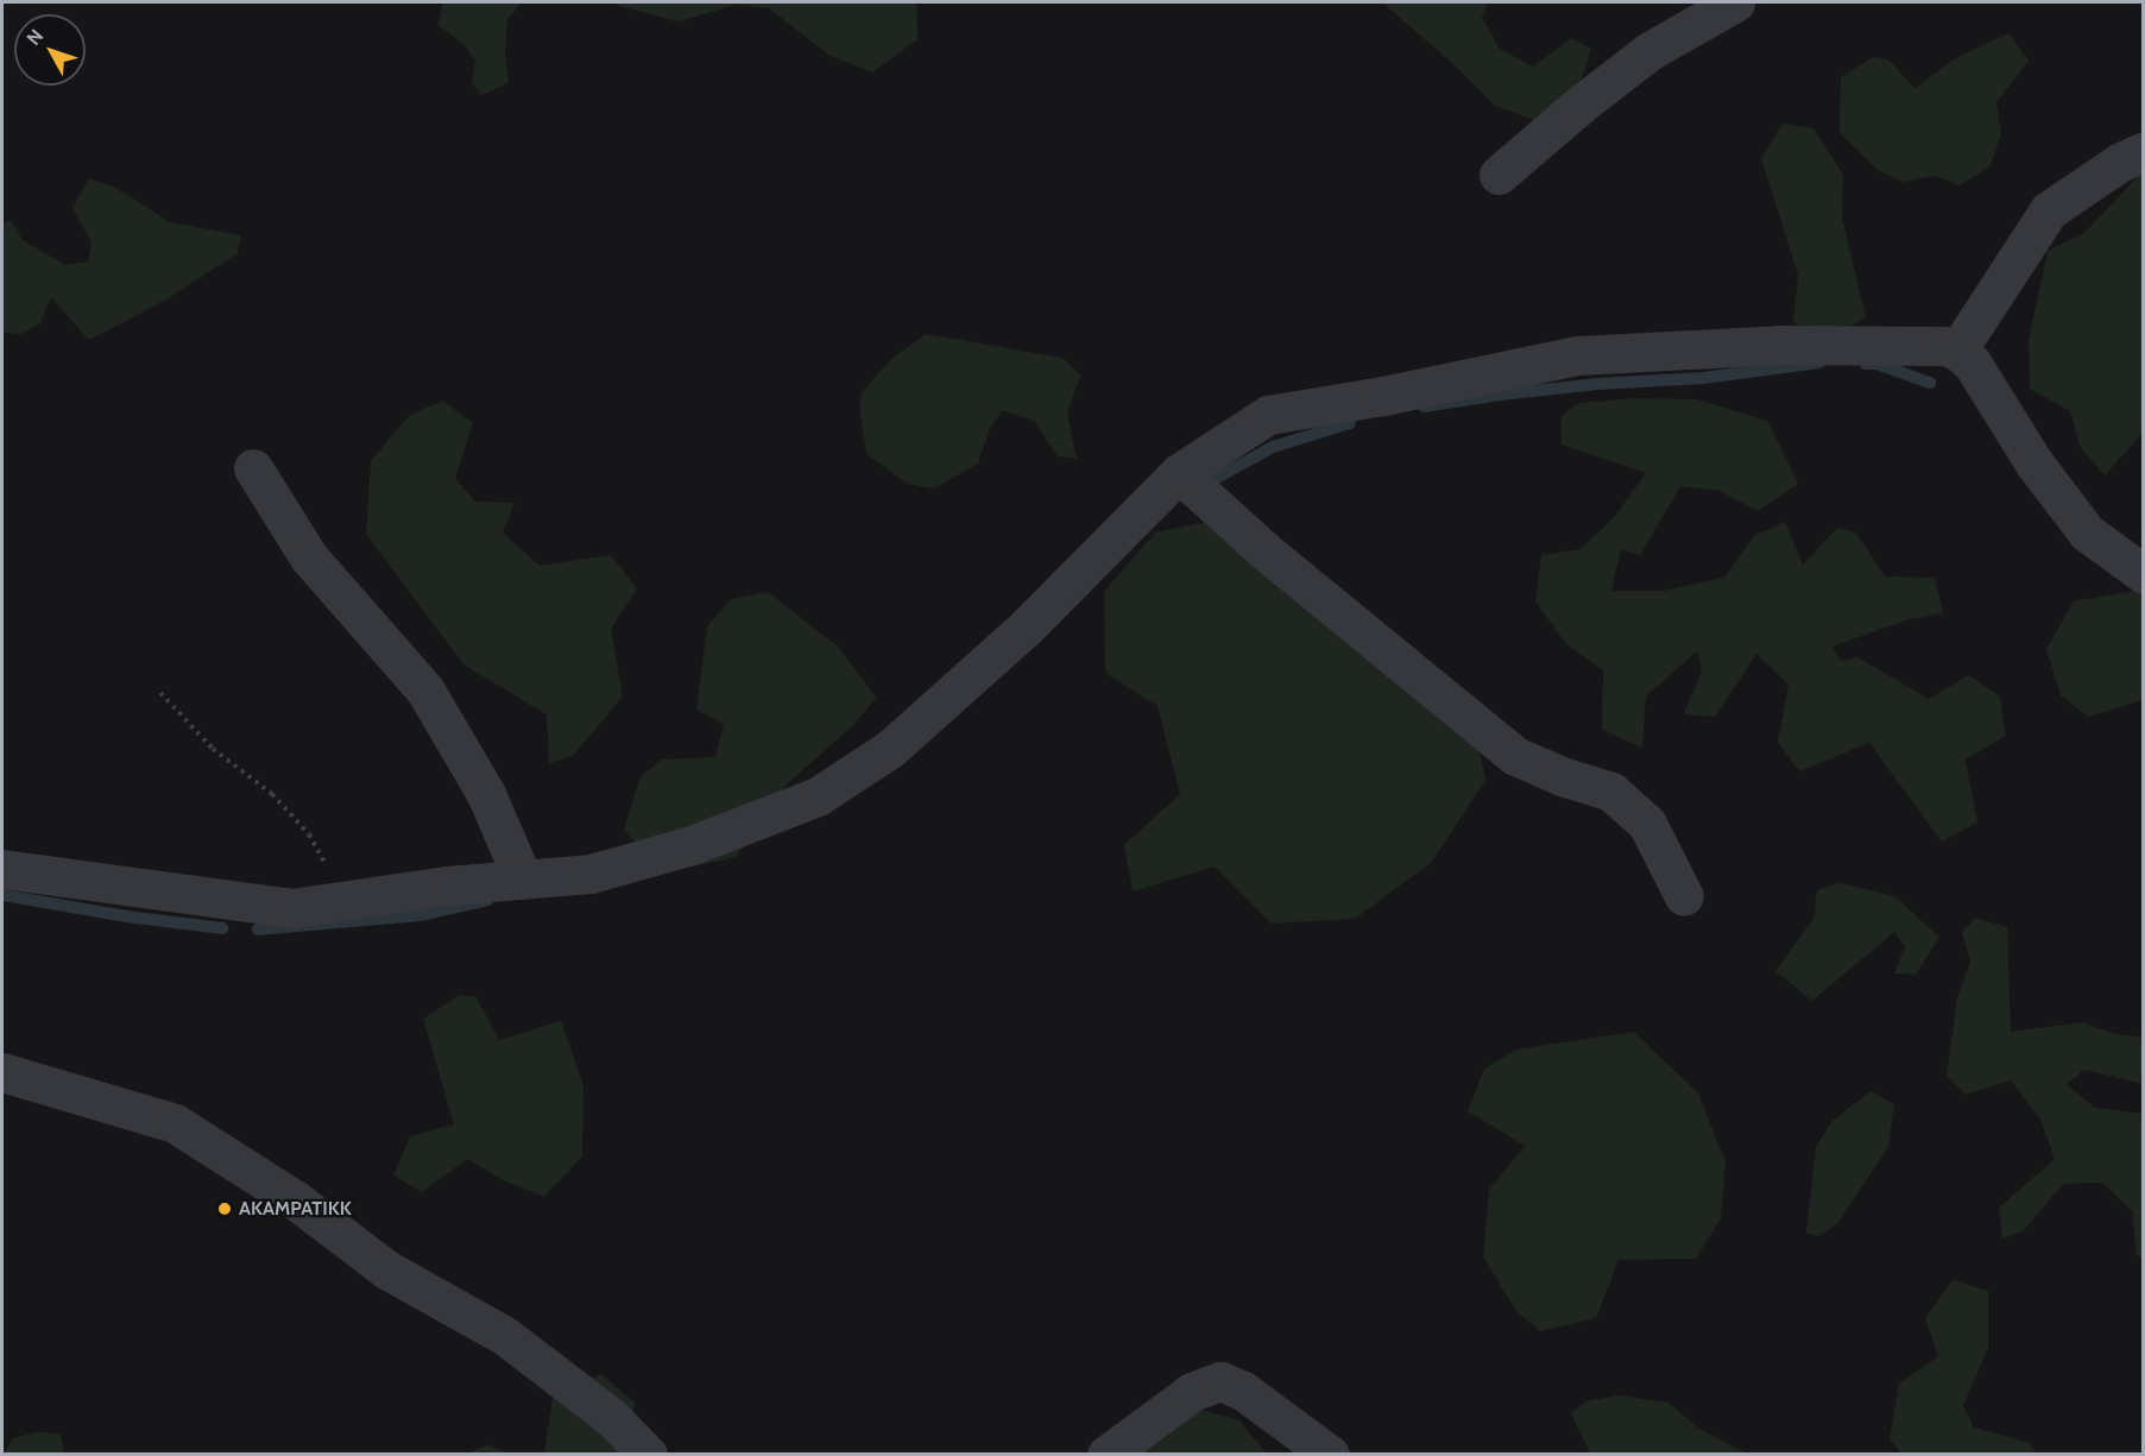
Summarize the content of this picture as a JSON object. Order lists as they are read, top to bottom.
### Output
{
  "places": ["AKAMPATIKK"],
  "north": "top left"
}
